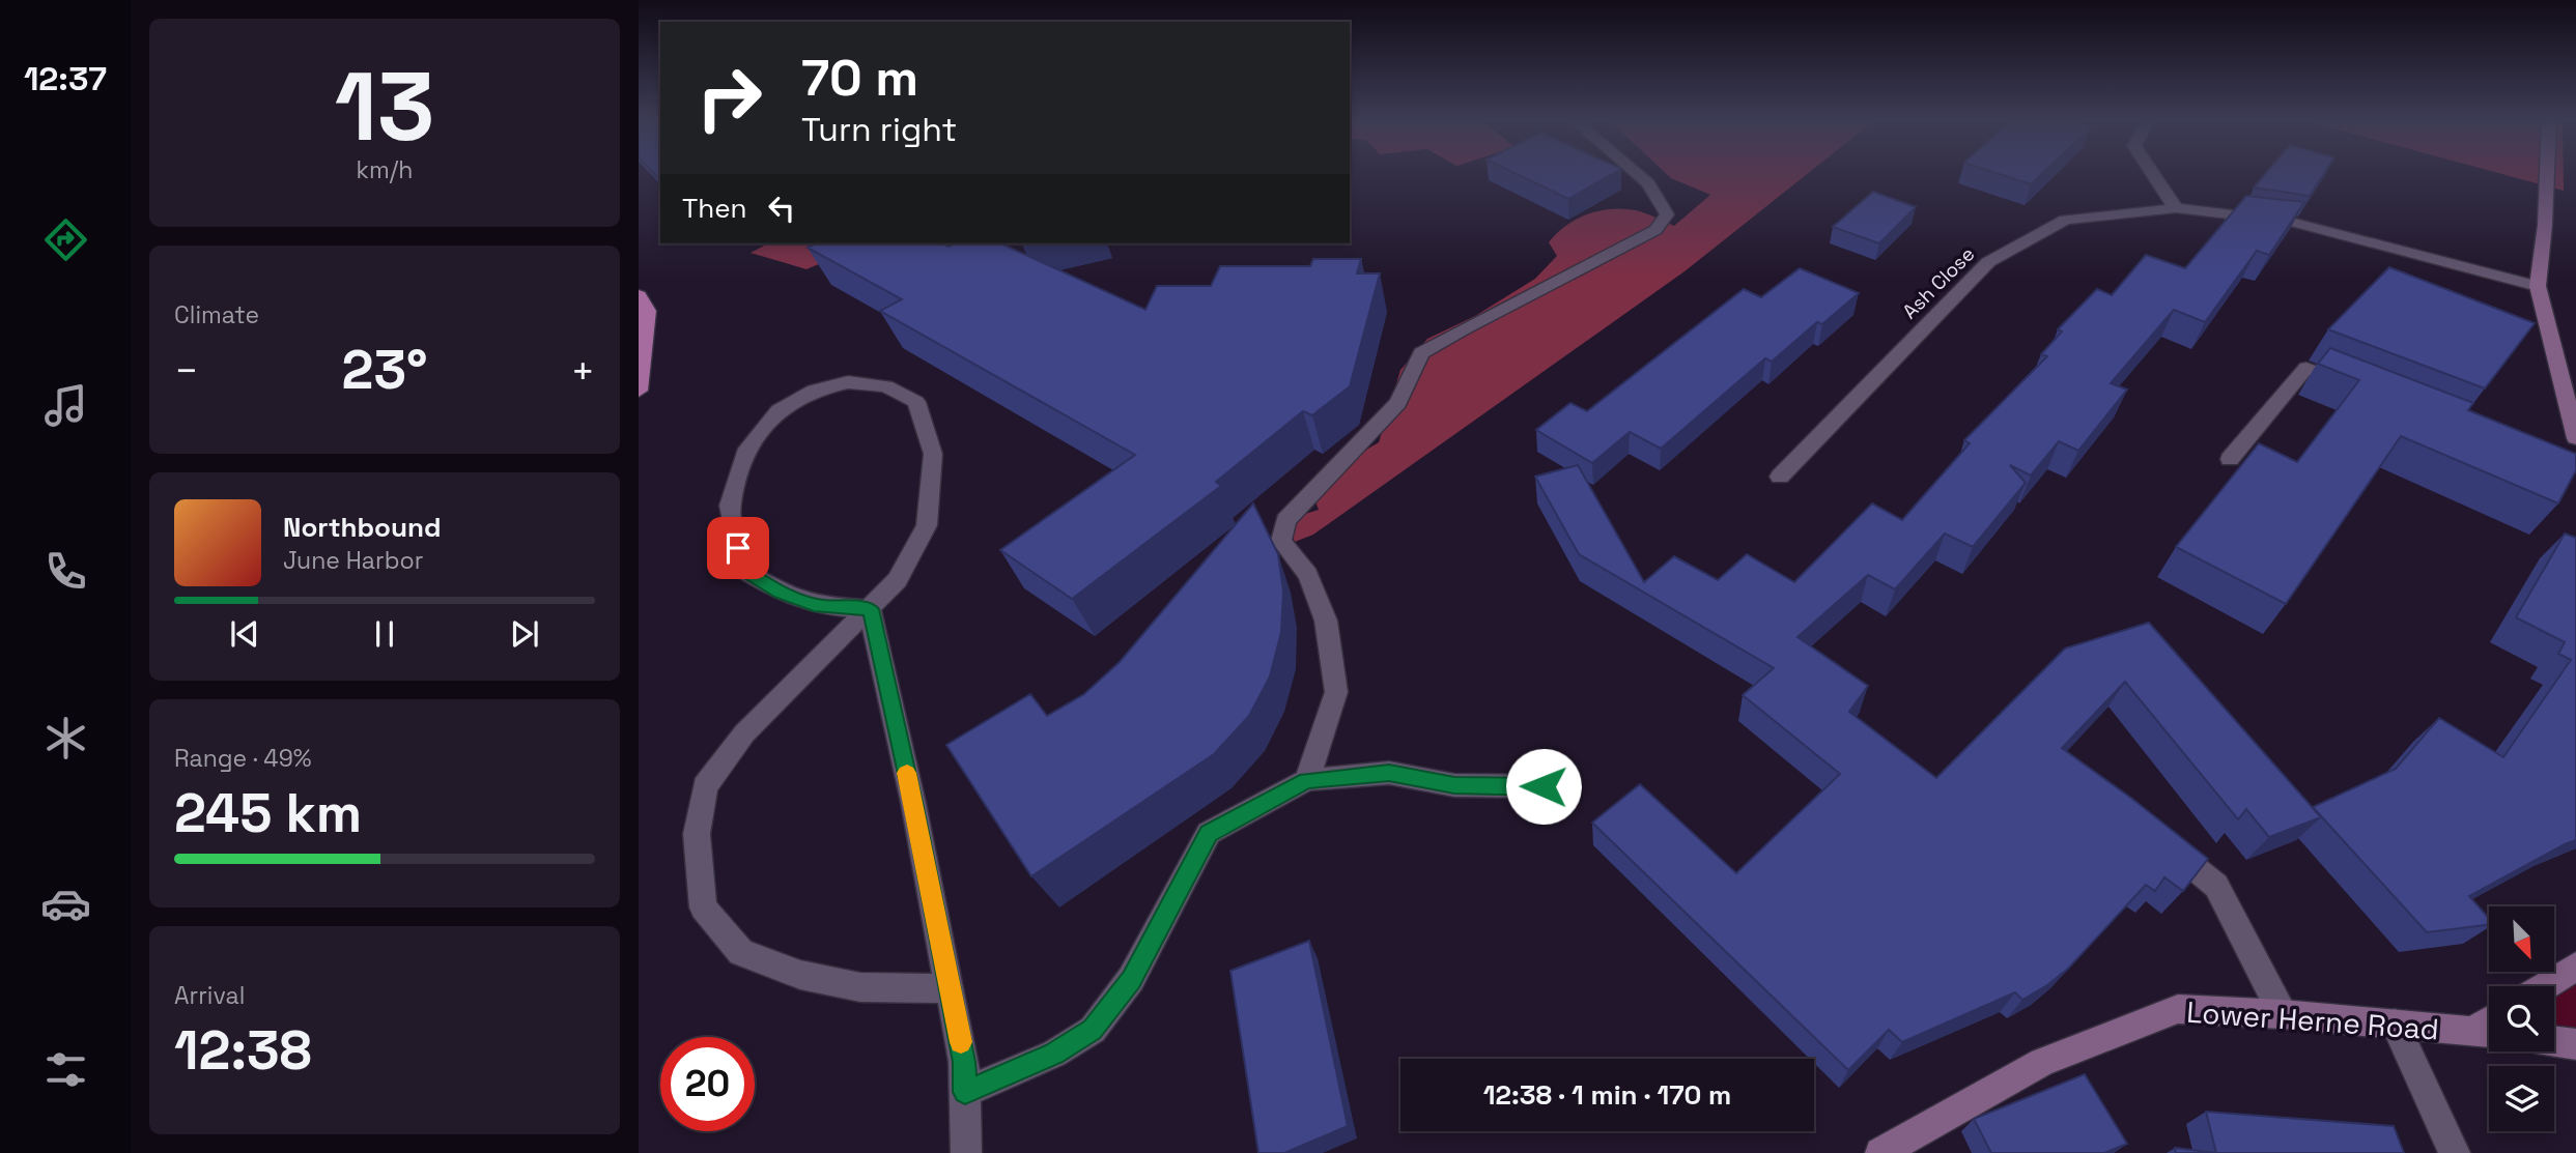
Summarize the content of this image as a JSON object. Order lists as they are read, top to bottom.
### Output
{
  "streets": {
    "street": ["Ash Close", "Lower Herne Road"]
  },
  "north": "bottom right",
  "page": {
    "tabs": "12:37",
    "tile": [
      ["13", "km/h"],
      "Climate",
      ["Range · 49%", "245 km"],
      ["Arrival", "12:38"]
    ],
    "turn": ["70 m", "Turn right"],
    "then": "Then",
    "heat": ["−", "23°", "+"],
    "song": ["Northbound", "June Harbor"],
    "limit": "20",
    "trip": "12:38 · 1 min · 170 m"
  }
}
